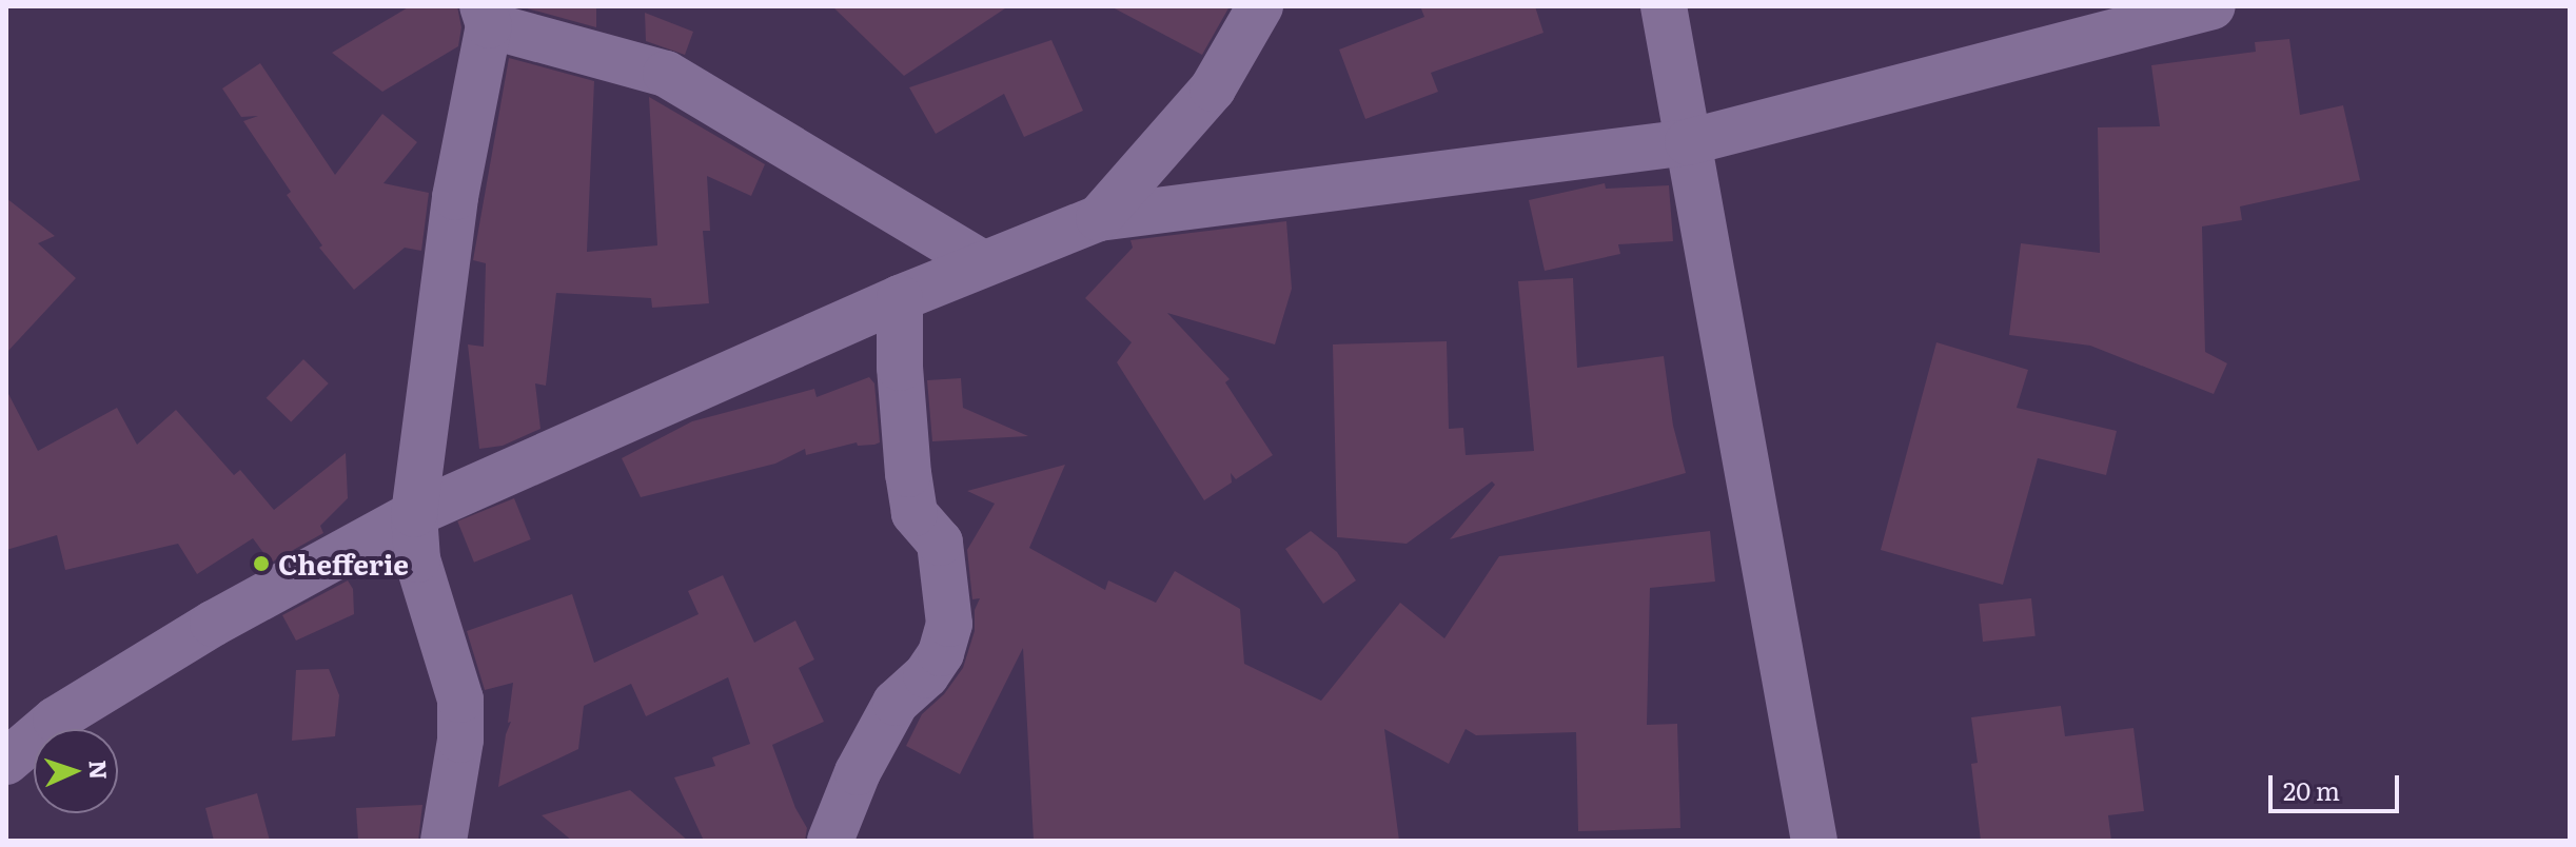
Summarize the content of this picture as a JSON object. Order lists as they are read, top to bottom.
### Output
{
  "places": ["Chefferie"],
  "scale_bar": "20 m",
  "north": "right"
}
